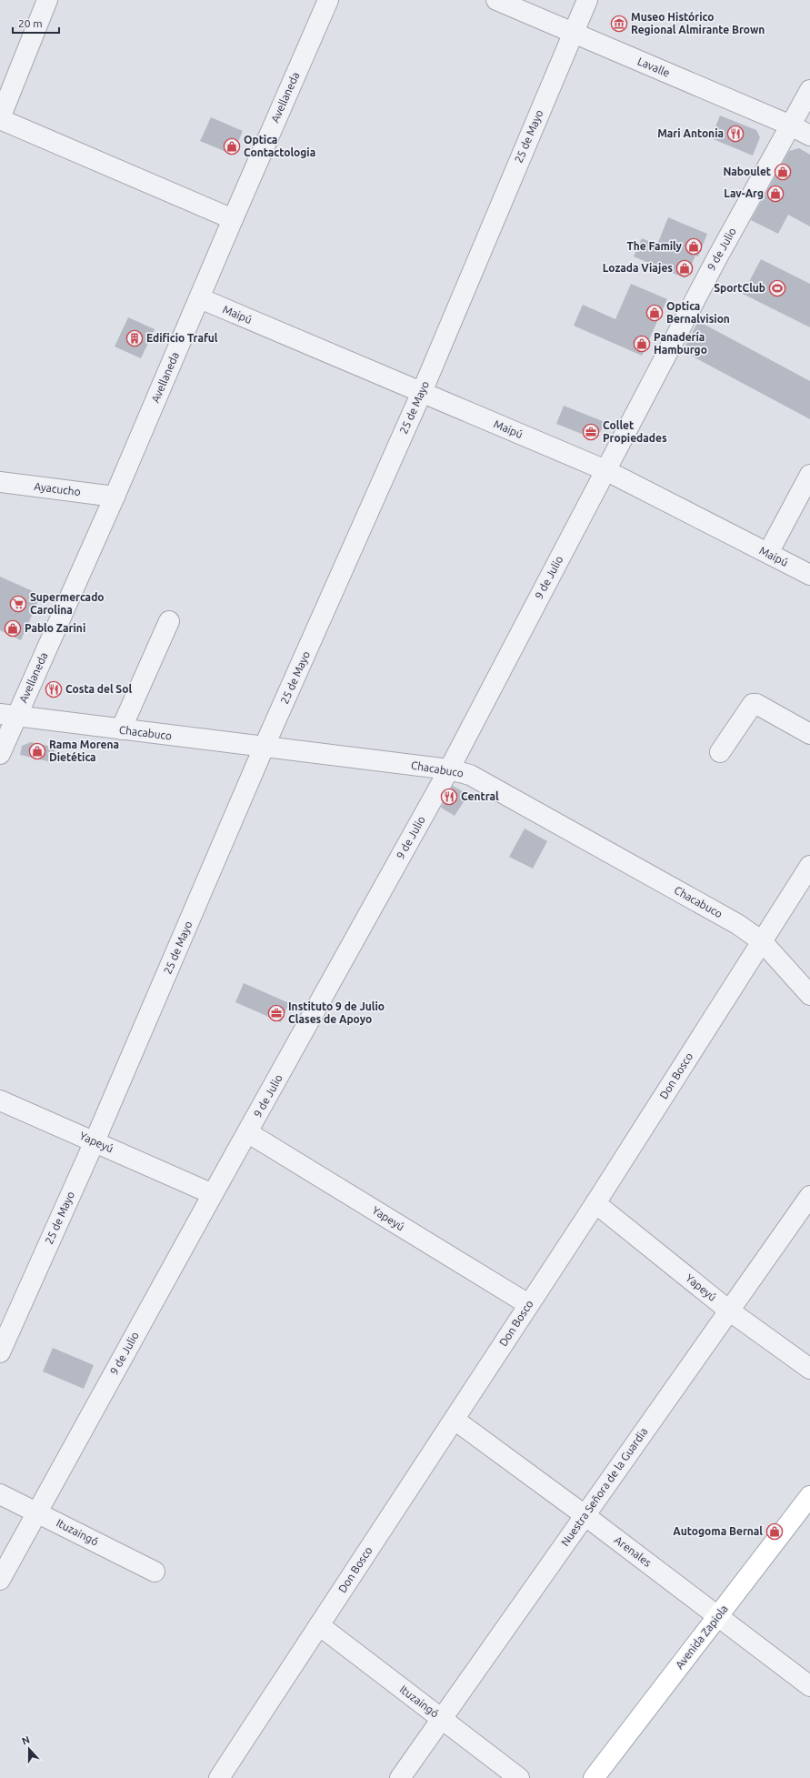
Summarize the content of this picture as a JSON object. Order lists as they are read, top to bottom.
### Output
{
  "streets": {
    "main road": ["Avenida Zapiola"],
    "street": [
      "Lavalle",
      "Avellaneda",
      "25 de Mayo",
      "9 de Julio",
      "Maipú",
      "Ayacucho",
      "Chacabuco",
      "Don Bosco",
      "Yapeyú",
      "Nuestra Señora de la Guardia",
      "Ituzaingó",
      "Arenales"
    ]
  },
  "crossings": [
    ["Lavalle", "25 de Mayo"],
    ["Lavalle", "9 de Julio"],
    ["Avellaneda", "Maipú"],
    ["Avellaneda", "Ayacucho"],
    ["Avellaneda", "Chacabuco"],
    ["25 de Mayo", "Maipú"],
    ["25 de Mayo", "Chacabuco"],
    ["25 de Mayo", "Yapeyú"],
    ["9 de Julio", "Maipú"],
    ["9 de Julio", "Chacabuco"],
    ["9 de Julio", "Yapeyú"],
    ["9 de Julio", "Ituzaingó"],
    ["Chacabuco", "Don Bosco"],
    ["Don Bosco", "Yapeyú"],
    ["Don Bosco", "Ituzaingó"],
    ["Don Bosco", "Arenales"],
    ["Yapeyú", "Nuestra Señora de la Guardia"],
    ["Nuestra Señora de la Guardia", "Ituzaingó"],
    ["Nuestra Señora de la Guardia", "Arenales"],
    ["Arenales", "Avenida Zapiola"]
  ],
  "places": {
    "museum": ["Museo Histórico Regional Almirante Brown"],
    "restaurant": ["Mari Antonia", "Costa del Sol", "Central"],
    "shop": [
      "Optica Contactologia",
      "Naboulet",
      "Lav-Arg",
      "The Family",
      "Lozada Viajes",
      "Optica Bernalvision",
      "Panadería Hamburgo",
      "Pablo Zarini",
      "Rama Morena Dietética",
      "Autogoma Bernal"
    ],
    "sports": ["SportClub"],
    "building": ["Edificio Traful"],
    "office": ["Collet Propiedades", "Instituto 9 de Julio Clases de Apoyo"],
    "supermarket": ["Supermercado Carolina"]
  },
  "scale_bar": "20 m",
  "north": "top"
}
